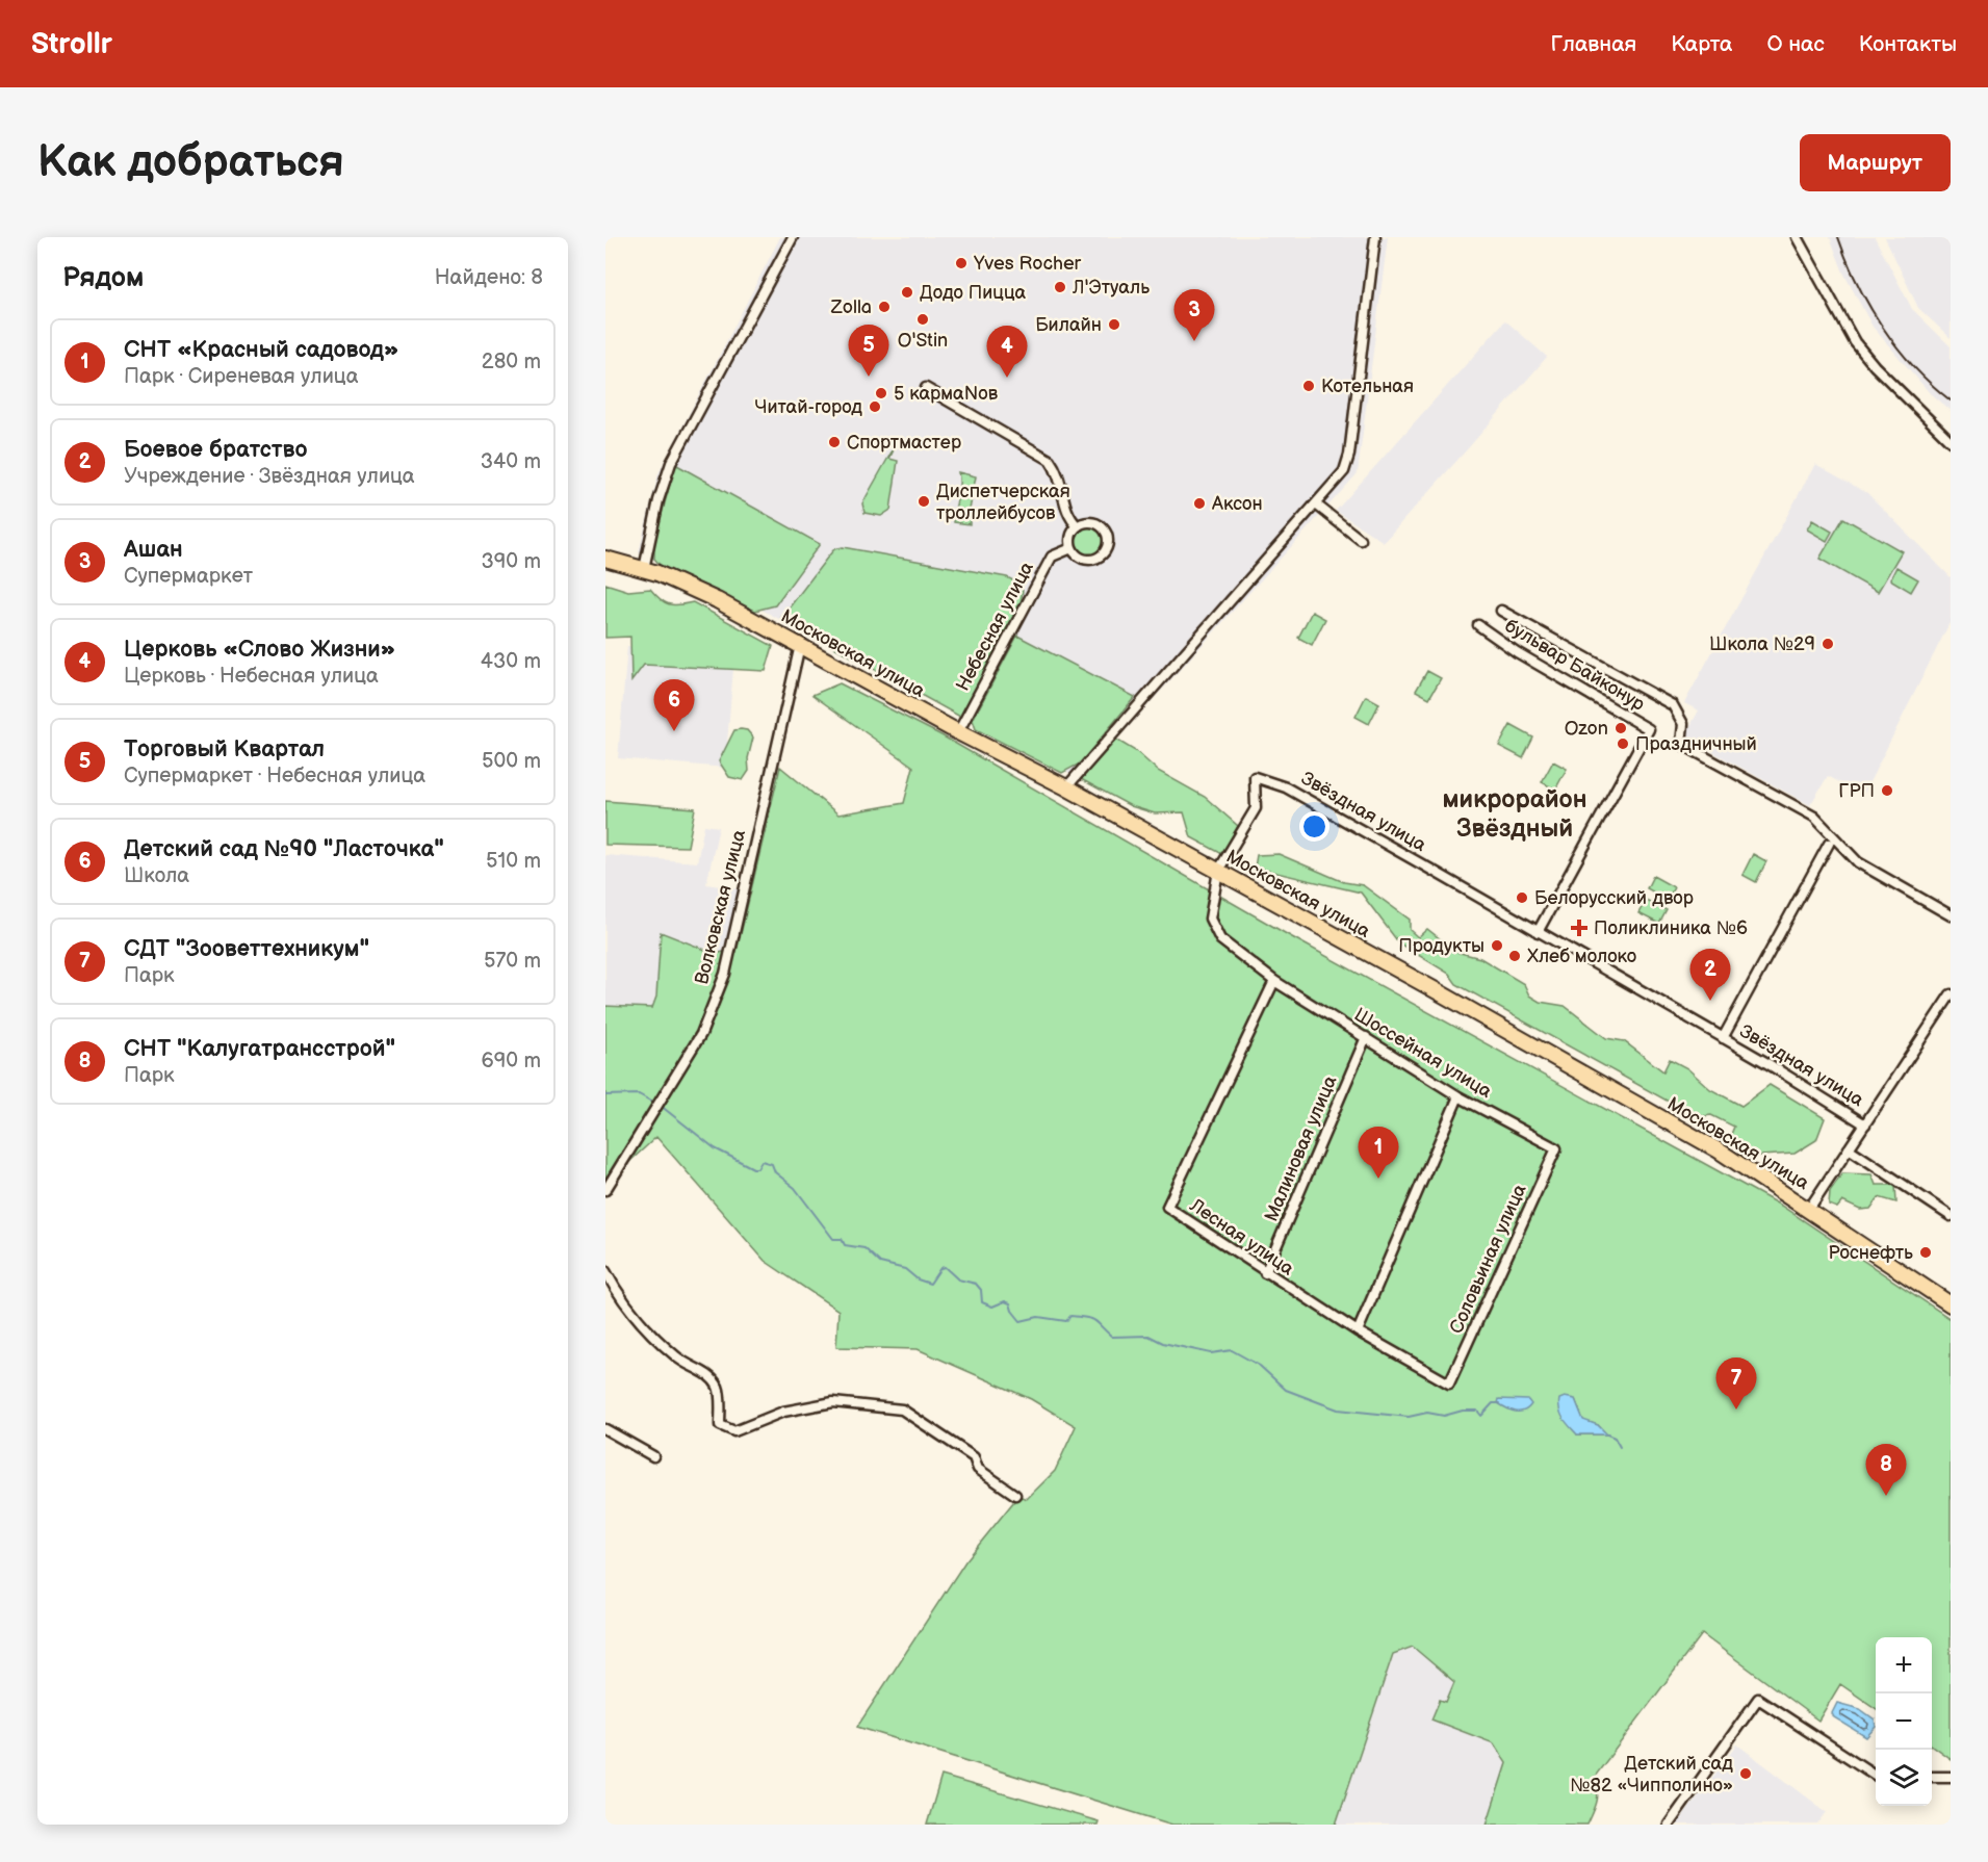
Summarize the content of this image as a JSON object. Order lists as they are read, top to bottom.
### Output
{
  "streets": {
    "main road": ["Московская улица"],
    "street": [
      "Небесная улица",
      "бульвар Байконур",
      "Звёздная улица",
      "Волковская улица",
      "Шоссейная улица",
      "Малиновая улица",
      "Лесная улица",
      "Соловьиная улица"
    ]
  },
  "crossings": [
    ["Небесная улица", "Московская улица"],
    ["Московская улица", "Звёздная улица"],
    ["Московская улица", "Волковская улица"],
    ["Московская улица", "Шоссейная улица"],
    ["бульвар Байконур", "Звёздная улица"],
    ["Звёздная улица", "Шоссейная улица"],
    ["Шоссейная улица", "Малиновая улица"],
    ["Шоссейная улица", "Лесная улица"],
    ["Шоссейная улица", "Соловьиная улица"],
    ["Малиновая улица", "Лесная улица"],
    ["Лесная улица", "Соловьиная улица"]
  ],
  "districts": ["микрорайон Звёздный"],
  "places": {
    "other": [
      "Yves Rocher",
      "Л'Этуаль",
      "Додо Пицца",
      "Zolla",
      "O'Stin",
      "Билайн",
      "Котельная",
      "5 кармаNов",
      "Читай-город",
      "Спортмастер",
      "Диспетчерская троллейбусов",
      "Аксон",
      "Школа №29",
      "Ozon",
      "Праздничный",
      "ГРП",
      "Белорусский двор",
      "Продукты",
      "Хлеб молоко",
      "Роснефть",
      "Детский сад №82 «Чипполино»"
    ],
    "health": ["Поликлиника №6"]
  },
  "page": {
    "header": "Strollr",
    "nav": [
      "Главная",
      "Карта",
      "О нас",
      "Контакты"
    ],
    "buttons": "Маршрут",
    "title": "Как добраться",
    "heading": ["Рядом", "Найдено: 8"],
    "pins": [
      "3",
      "5",
      "4",
      "6",
      "2",
      "1",
      "7",
      "8"
    ],
    "list": [
      {
        "mark": "1",
        "name": "СНТ «Красный садовод»",
        "note": "Парк · Сиреневая улица",
        "value": "280 m"
      },
      {
        "mark": "2",
        "name": "Боевое братство",
        "note": "Учреждение · Звёздная улица",
        "value": "340 m"
      },
      {
        "mark": "3",
        "name": "Ашан",
        "note": "Супермаркет",
        "value": "390 m"
      },
      {
        "mark": "4",
        "name": "Церковь «Слово Жизни»",
        "note": "Церковь · Небесная улица",
        "value": "430 m"
      },
      {
        "mark": "5",
        "name": "Торговый Квартал",
        "note": "Супермаркет · Небесная улица",
        "value": "500 m"
      },
      {
        "mark": "6",
        "name": "Детский сад №90 \"Ласточка\"",
        "note": "Школа",
        "value": "510 m"
      },
      {
        "mark": "7",
        "name": "СДТ \"Зооветтехникум\"",
        "note": "Парк",
        "value": "570 m"
      },
      {
        "mark": "8",
        "name": "СНТ \"Калугатрансстрой\"",
        "note": "Парк",
        "value": "690 m"
      }
    ],
    "map_buttons": ["+", "−"]
  }
}
